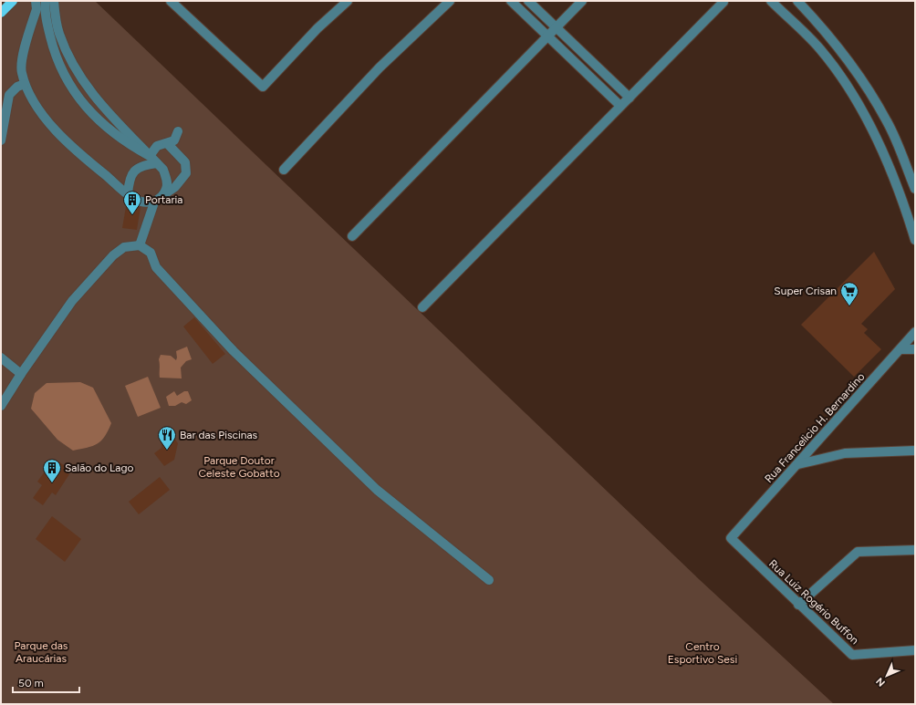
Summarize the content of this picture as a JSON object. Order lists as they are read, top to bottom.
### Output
{
  "streets": {
    "street": ["Rua Francelicio H. Bernardino", "Rua Luiz Rogério Buffon"]
  },
  "crossings": [
    ["Rua Francelicio H. Bernardino", "Rua Luiz Rogério Buffon"]
  ],
  "parks": ["Parque Doutor Celeste Gobatto", "Parque das Araucárias", "Centro Esportivo Sesi"],
  "places": {
    "building": ["Portaria", "Salão do Lago"],
    "supermarket": ["Super Crisan"],
    "restaurant": ["Bar das Piscinas"]
  },
  "scale_bar": "50 m",
  "north": "bottom left"
}
